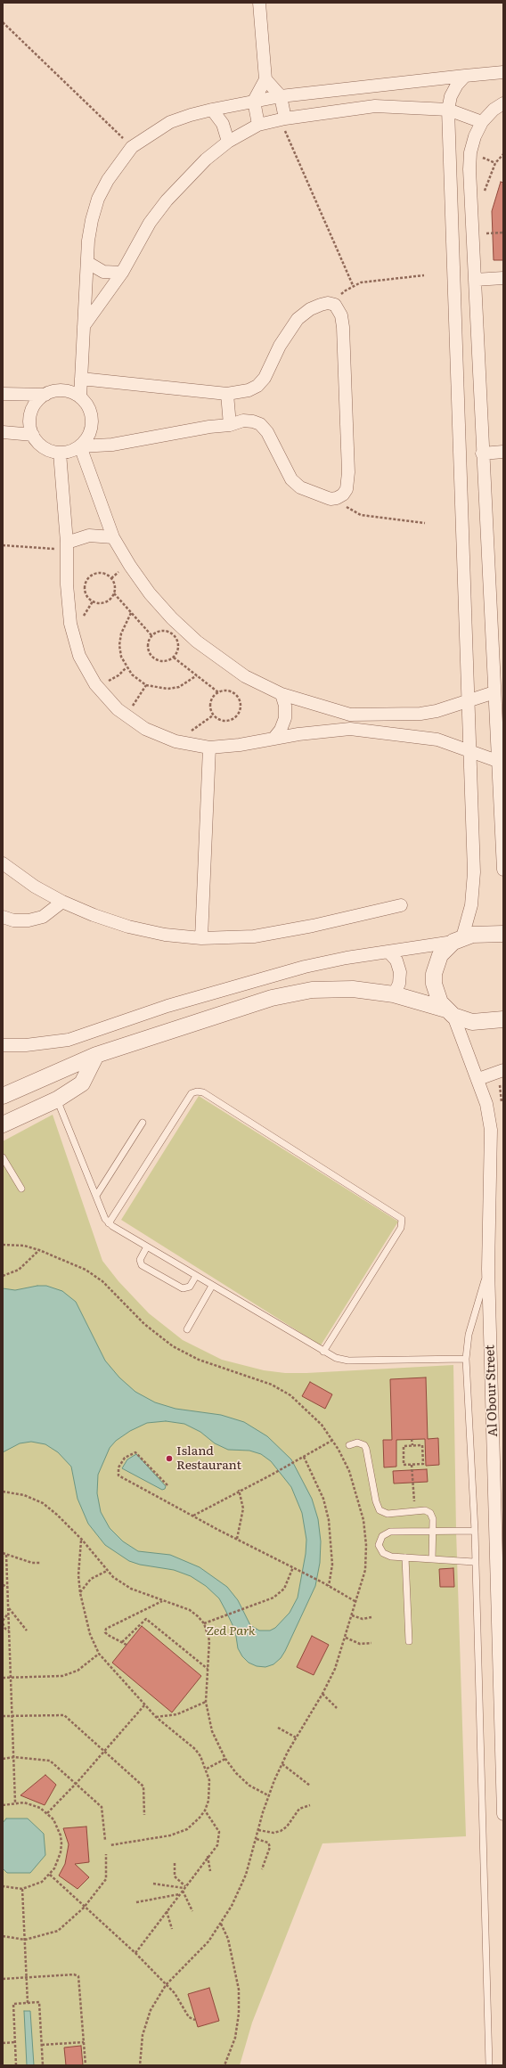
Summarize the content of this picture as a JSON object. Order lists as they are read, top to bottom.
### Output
{
  "streets": {
    "street": ["Al Obour Street"]
  },
  "parks": ["Zed Park"],
  "places": ["Island Restaurant"]
}
